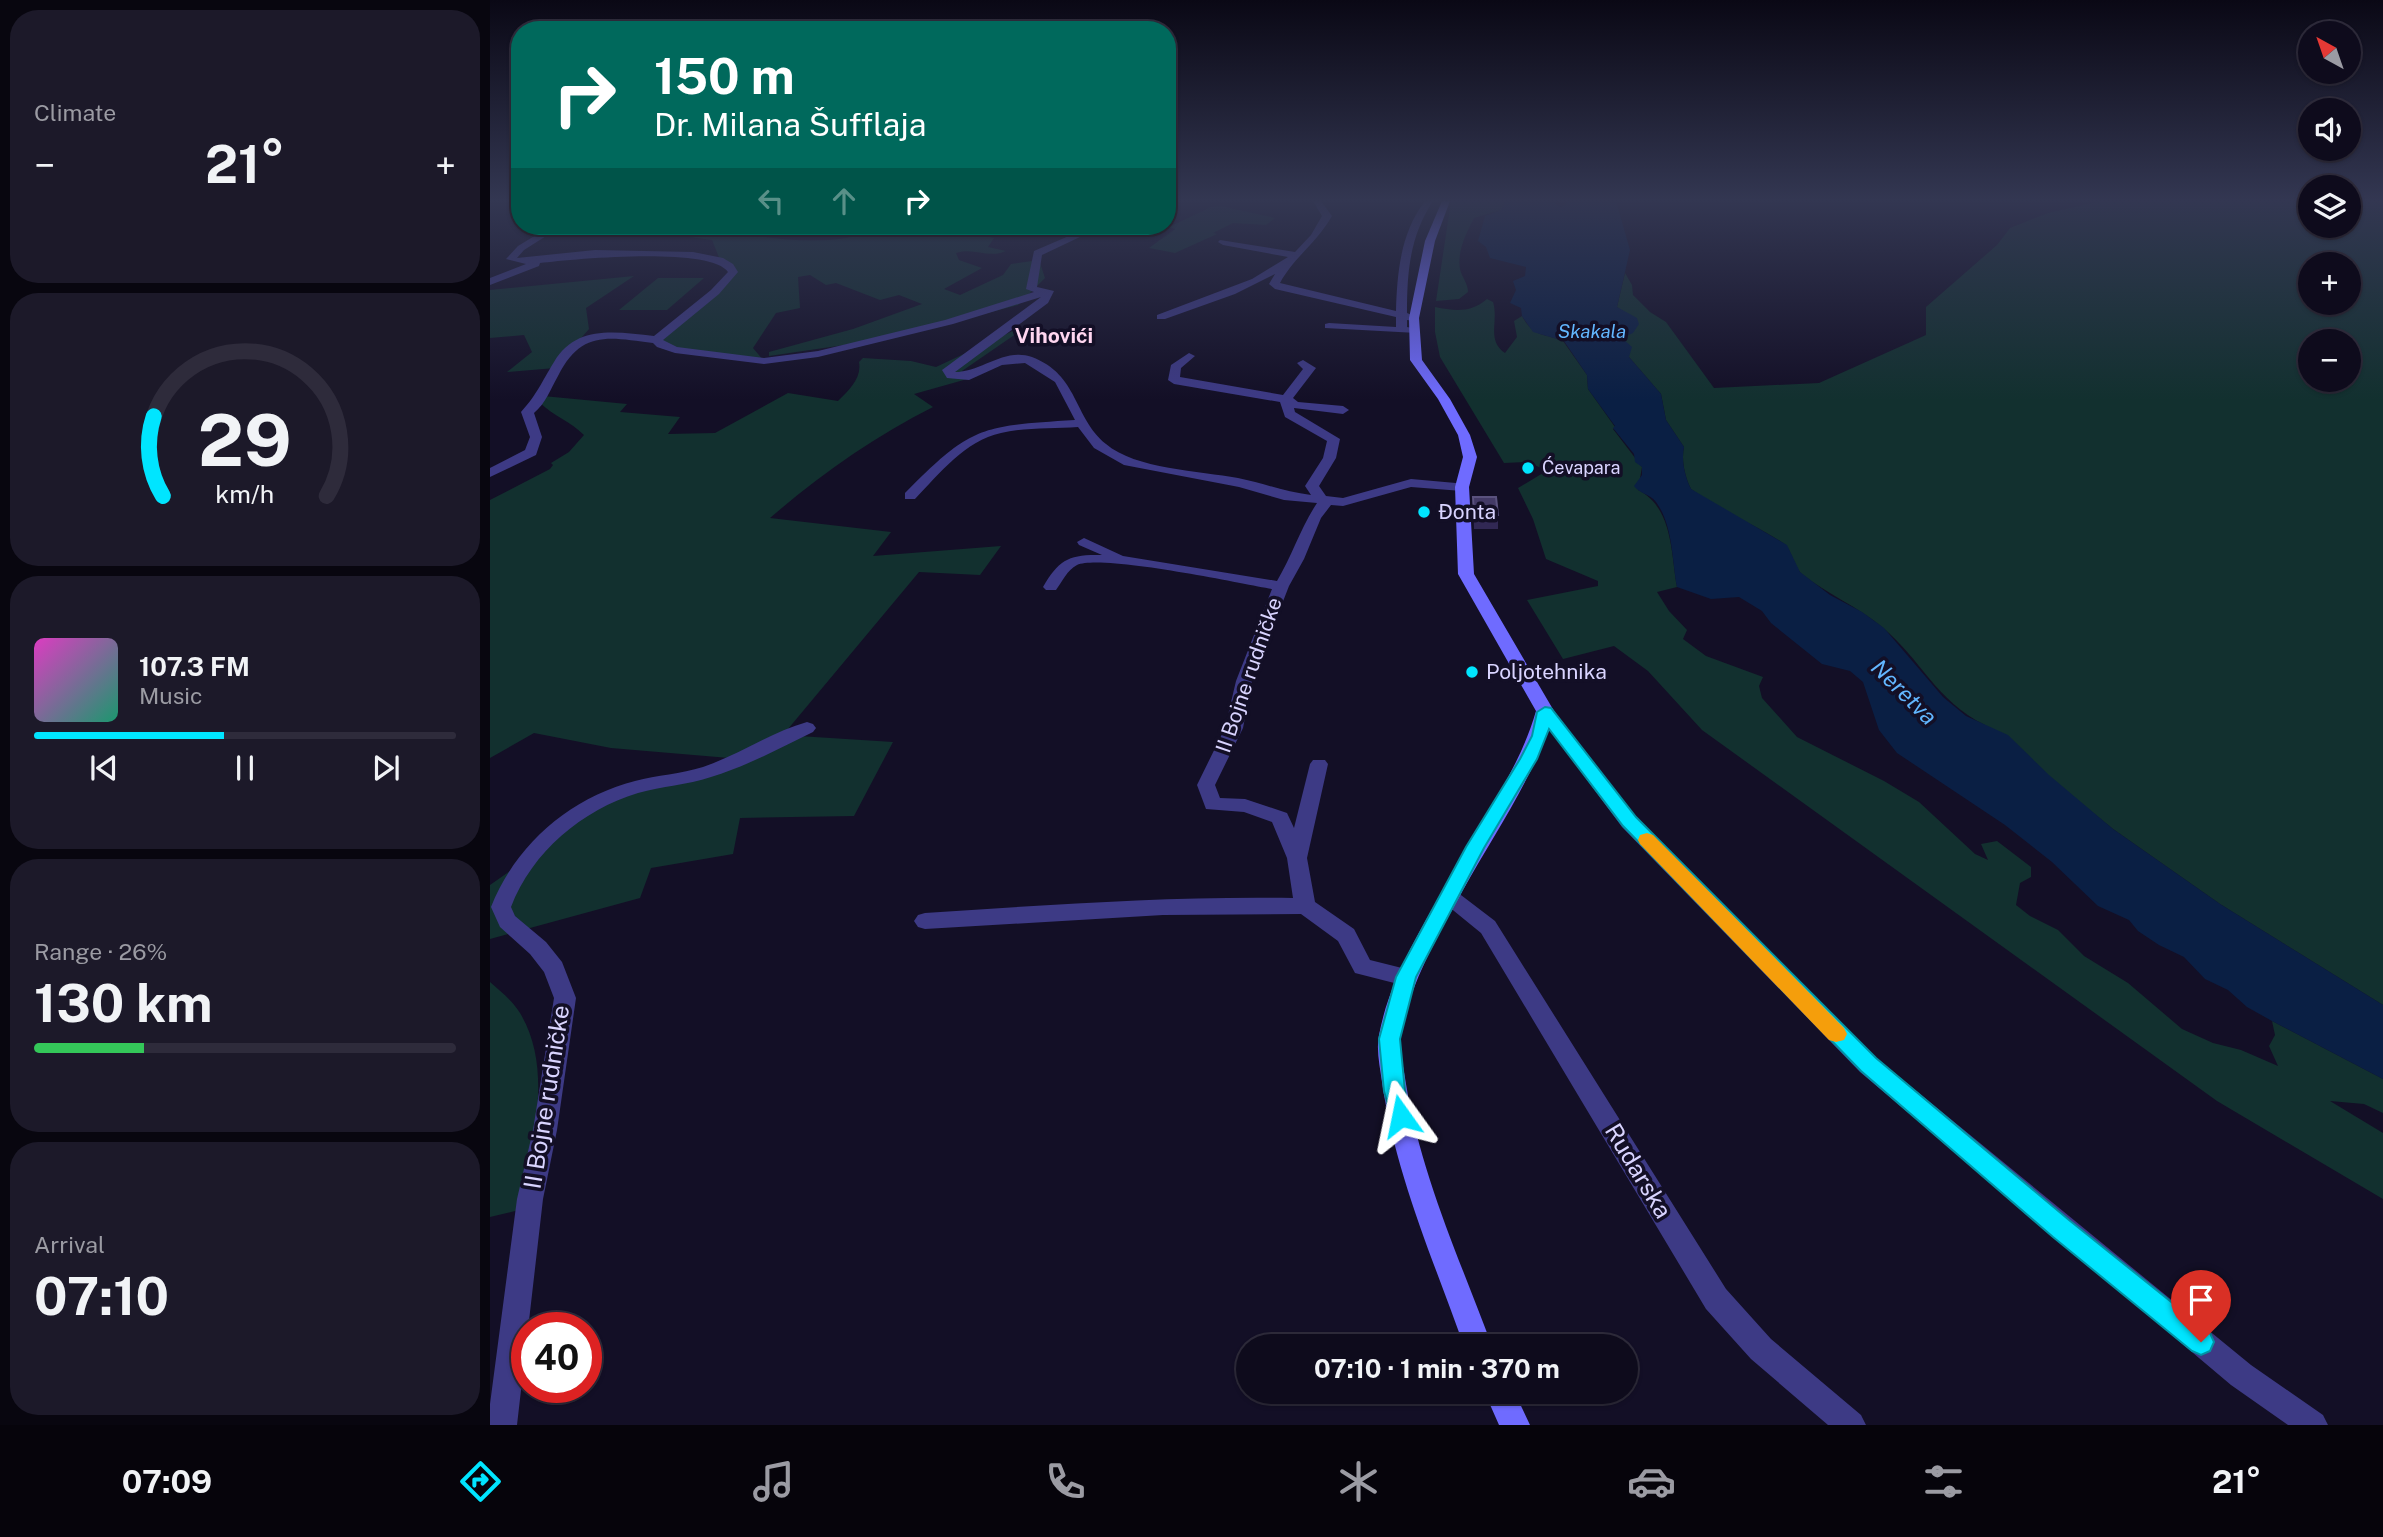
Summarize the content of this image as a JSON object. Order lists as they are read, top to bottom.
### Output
{
  "streets": {
    "street": ["II Bojne rudničke", "Rudarska"]
  },
  "districts": ["Vihovići"],
  "water": ["Skakala", "Neretva"],
  "places": ["Ćevapara", "Đonta", "Poljotehnika"],
  "north": "top left",
  "page": {
    "tile": [
      "Climate",
      ["Range · 26%", "130 km"],
      ["Arrival", "07:10"]
    ],
    "map_buttons": ["+", "−"],
    "turn": ["150 m", "Dr. Milana Šufflaja"],
    "heat": ["−", "21°", "+"],
    "song": ["107.3 FM", "Music"],
    "limit": "40",
    "trip": "07:10 · 1 min · 370 m",
    "tabs": ["07:09", "21°"],
    "gauge": ["29", "km/h"]
  }
}
